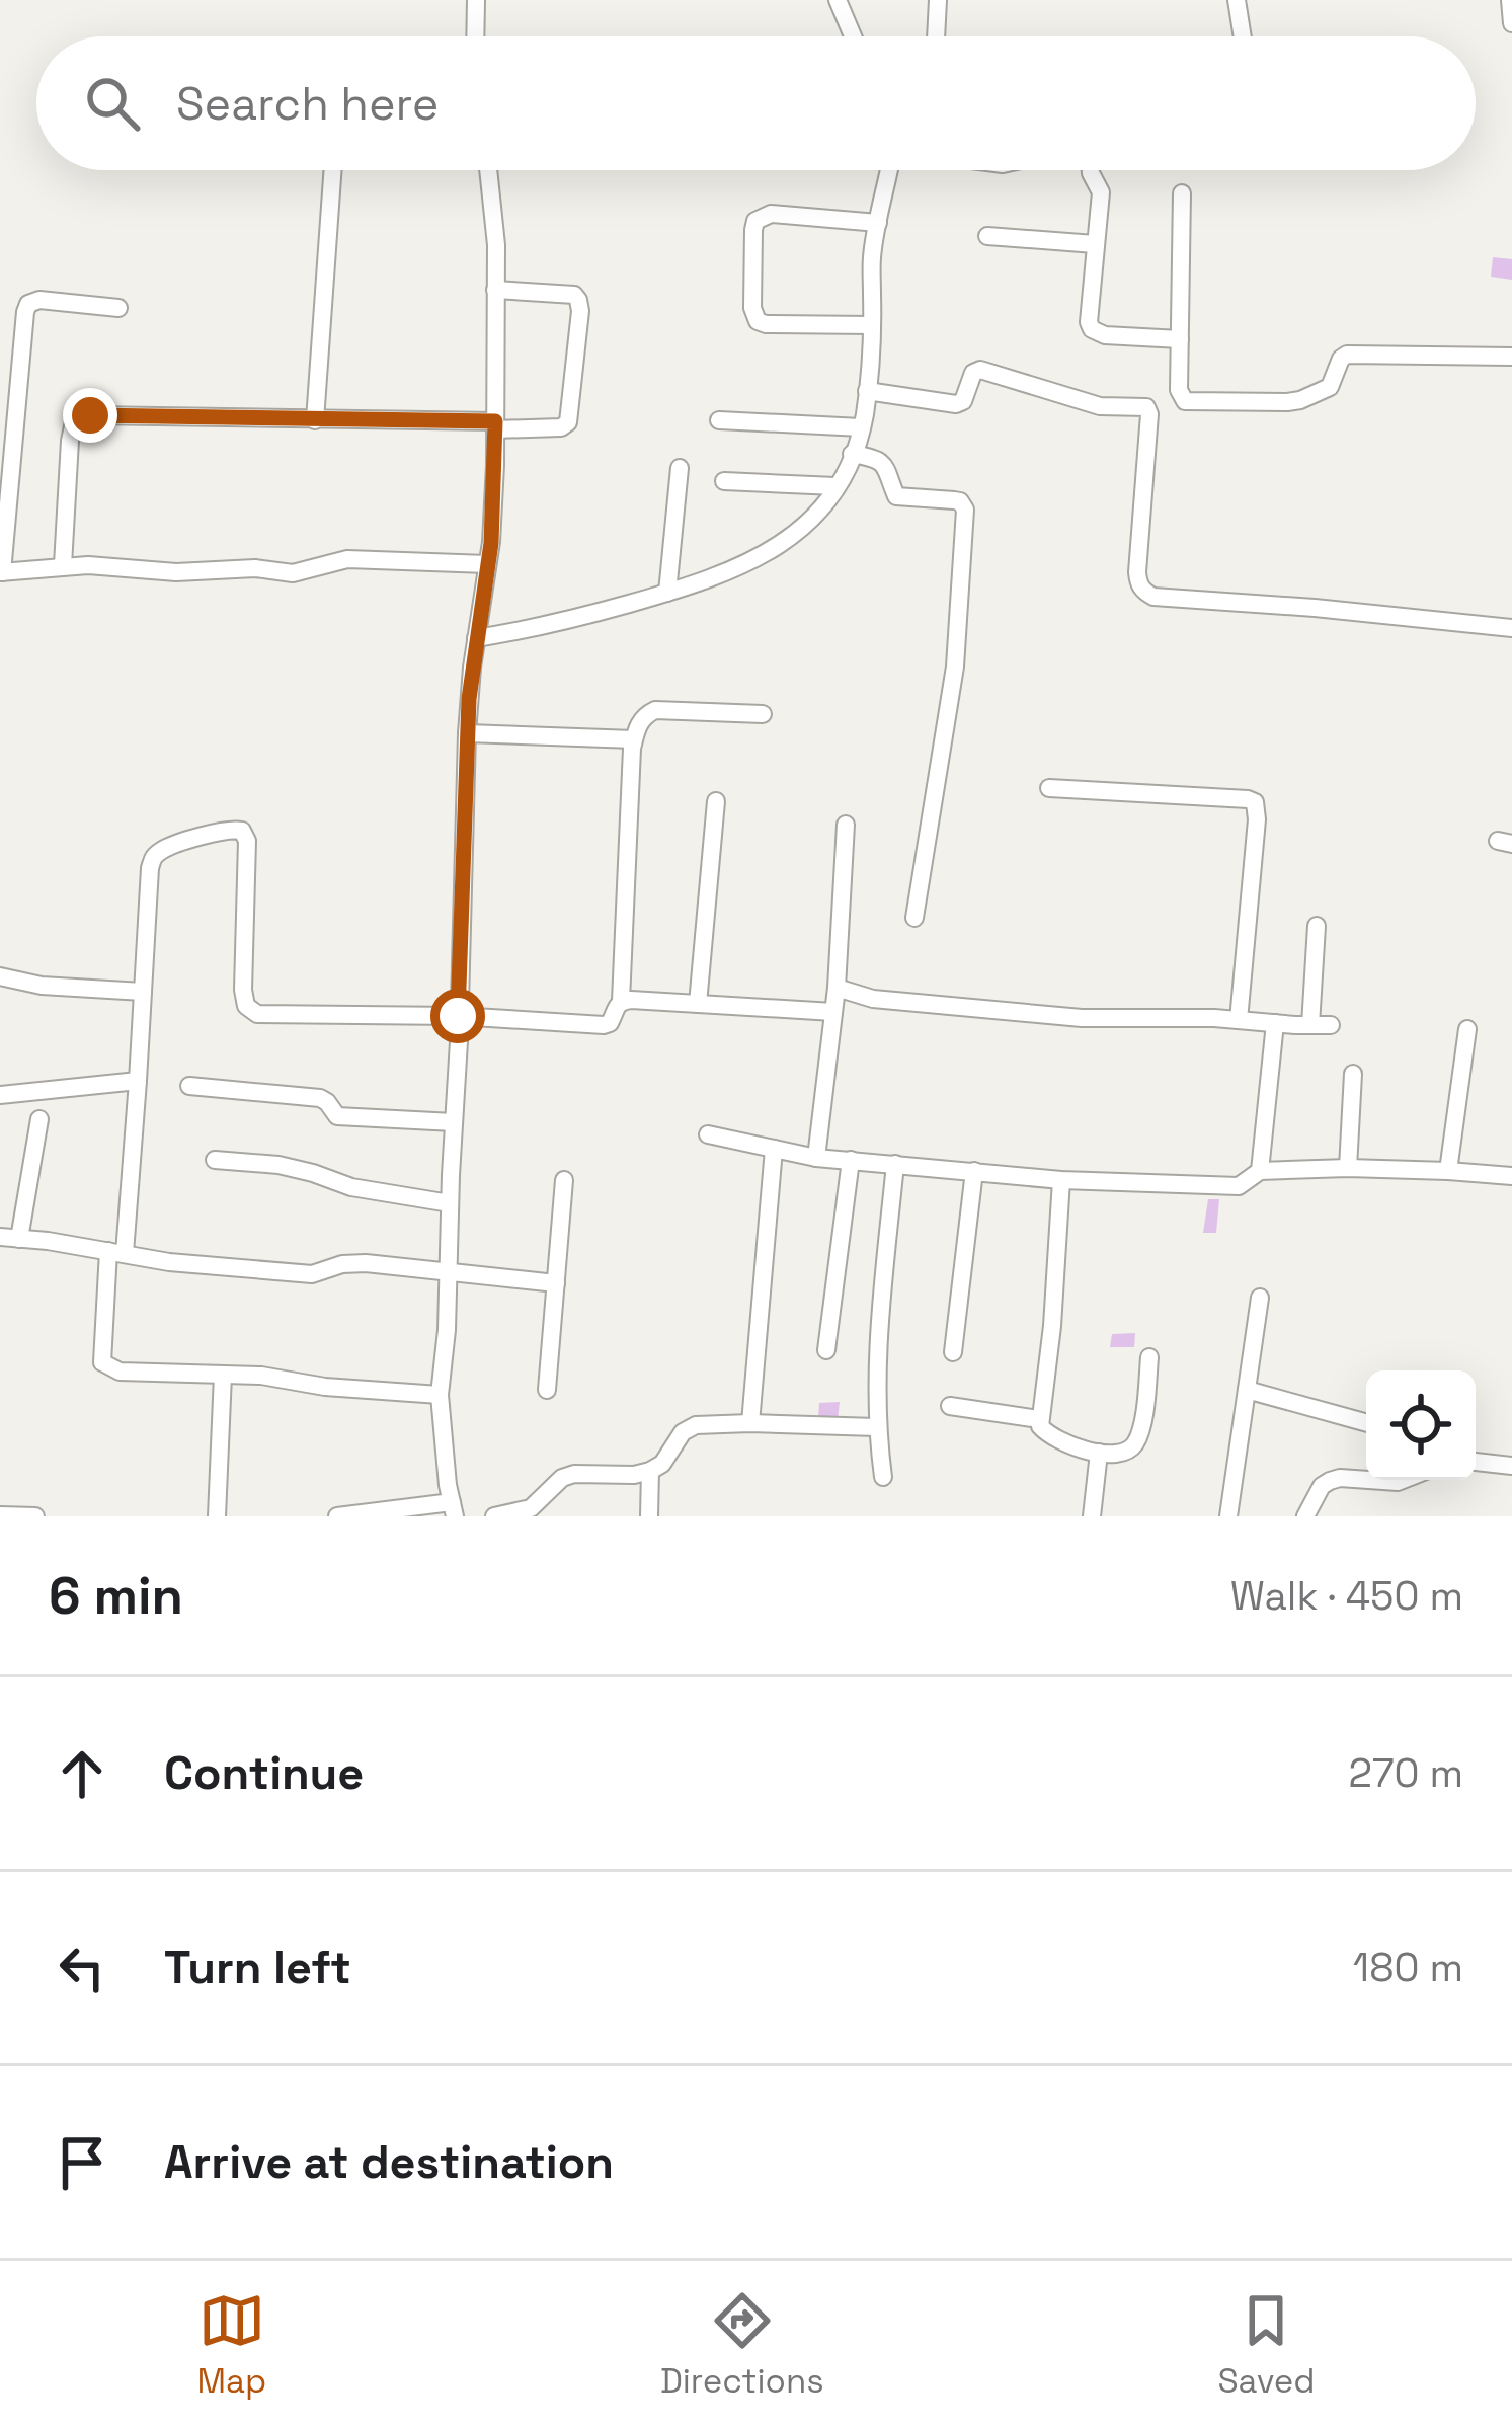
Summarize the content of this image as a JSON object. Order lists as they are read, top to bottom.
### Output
{
  "page": {
    "search": "Search here",
    "heading": ["6 min", "Walk · 450 m"],
    "list": [
      ["Continue", "270 m"],
      ["Turn left", "180 m"],
      "Arrive at destination"
    ],
    "nav": ["Map", "Directions", "Saved"]
  }
}
